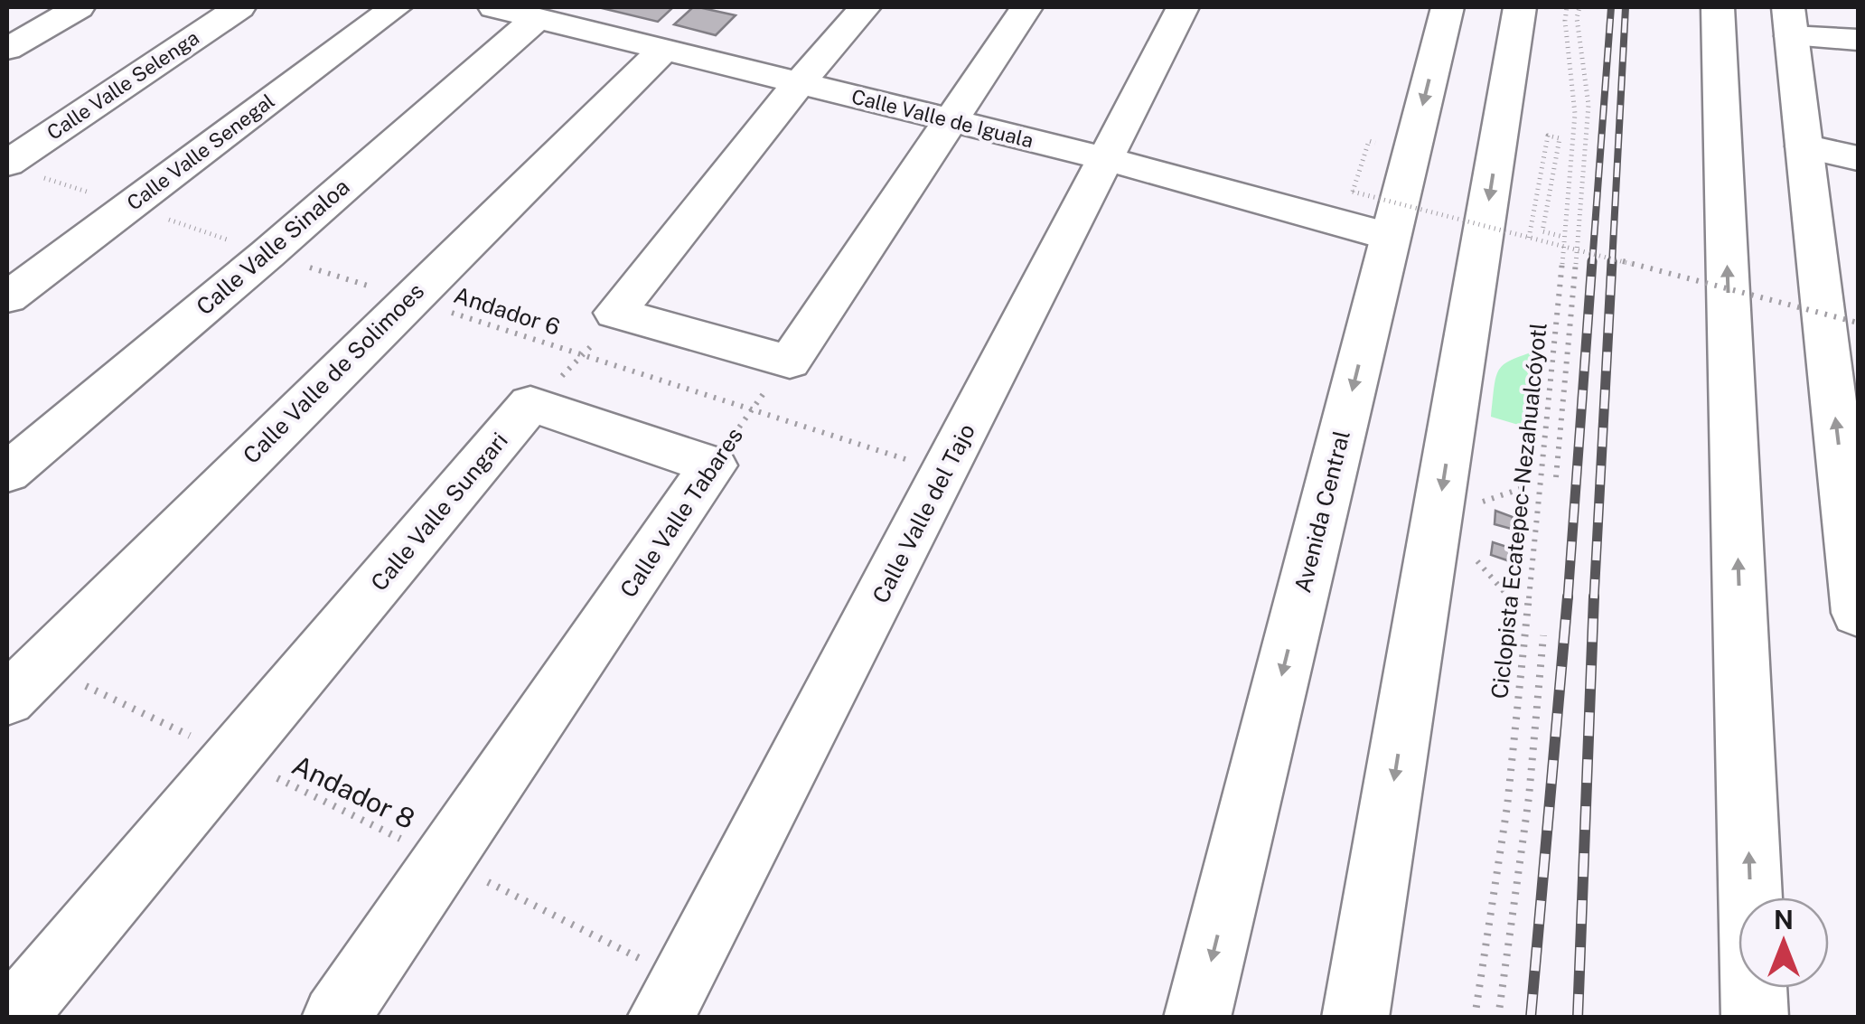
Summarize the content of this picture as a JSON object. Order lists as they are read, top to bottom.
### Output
{
  "streets": {
    "main road": [
      "Calle Valle Selenga",
      "Calle Valle de Iguala",
      "Calle Valle Senegal",
      "Calle Valle Sinaloa",
      "Calle Valle de Solimoes",
      "Calle Valle Sungari",
      "Avenida Central",
      "Calle Valle Tabares",
      "Calle Valle del Tajo"
    ],
    "path": ["Andador 6", "Ciclopista Ecatepec-Nezahualcóyotl", "Andador 8"]
  },
  "crossings": [
    ["Calle Valle Selenga", "Andador 6"],
    ["Calle Valle de Iguala", "Calle Valle Sinaloa"],
    ["Calle Valle de Iguala", "Calle Valle de Solimoes"],
    ["Calle Valle de Iguala", "Avenida Central"],
    ["Calle Valle de Iguala", "Calle Valle del Tajo"],
    ["Calle Valle Senegal", "Andador 6"],
    ["Calle Valle Sinaloa", "Andador 6"],
    ["Andador 6", "Calle Valle de Solimoes"],
    ["Andador 6", "Calle Valle Tabares"],
    ["Andador 6", "Calle Valle del Tajo"],
    ["Calle Valle de Solimoes", "Andador 8"],
    ["Calle Valle Sungari", "Andador 8"],
    ["Calle Valle Tabares", "Andador 8"],
    ["Calle Valle del Tajo", "Andador 8"]
  ],
  "north": "top"
}
